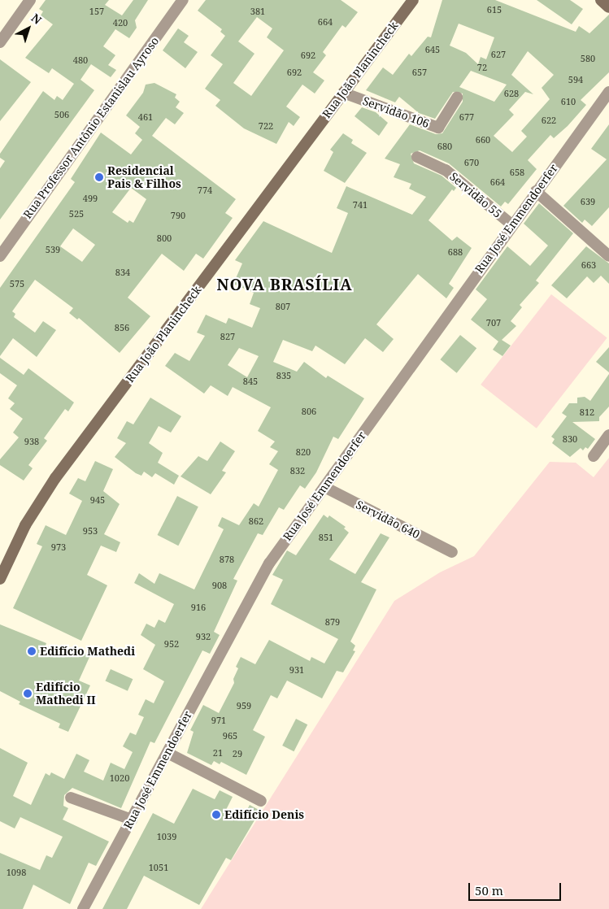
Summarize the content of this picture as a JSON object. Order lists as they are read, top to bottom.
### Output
{
  "streets": {
    "main road": ["Rua João Planincheck"],
    "street": [
      "Servidão 106",
      "Rua Professor Antônio Estanislau Ayroso",
      "Servidão 55",
      "Rua José Emmendoerfer",
      "Servidão 640"
    ]
  },
  "crossings": [
    ["Rua João Planincheck", "Servidão 106"],
    ["Servidão 55", "Rua José Emmendoerfer"],
    ["Rua José Emmendoerfer", "Servidão 640"]
  ],
  "districts": ["NOVA BRASÍLIA"],
  "places": [
    "Residencial Pais & Filhos",
    "Edifício Mathedi",
    "Edifício Mathedi II",
    "Edifício Denis"
  ],
  "house_numbers": [
    "615",
    "157",
    "381",
    "664",
    "420",
    "645",
    "627",
    "692",
    "580",
    "480",
    "72",
    "692",
    "657",
    "594",
    "628",
    "610",
    "506",
    "461",
    "677",
    "622",
    "722",
    "660",
    "680",
    "670",
    "658",
    "664",
    "774",
    "499",
    "639",
    "741",
    "525",
    "790",
    "800",
    "539",
    "688",
    "663",
    "834",
    "575",
    "807",
    "707",
    "856",
    "827",
    "835",
    "845",
    "806",
    "812",
    "830",
    "938",
    "820",
    "832",
    "945",
    "862",
    "953",
    "851",
    "973",
    "878",
    "908",
    "916",
    "879",
    "932",
    "952",
    "931",
    "959",
    "971",
    "965",
    "21",
    "29",
    "1020",
    "1039",
    "1051",
    "1098"
  ],
  "scale_bar": "50 m",
  "north": "top right"
}
